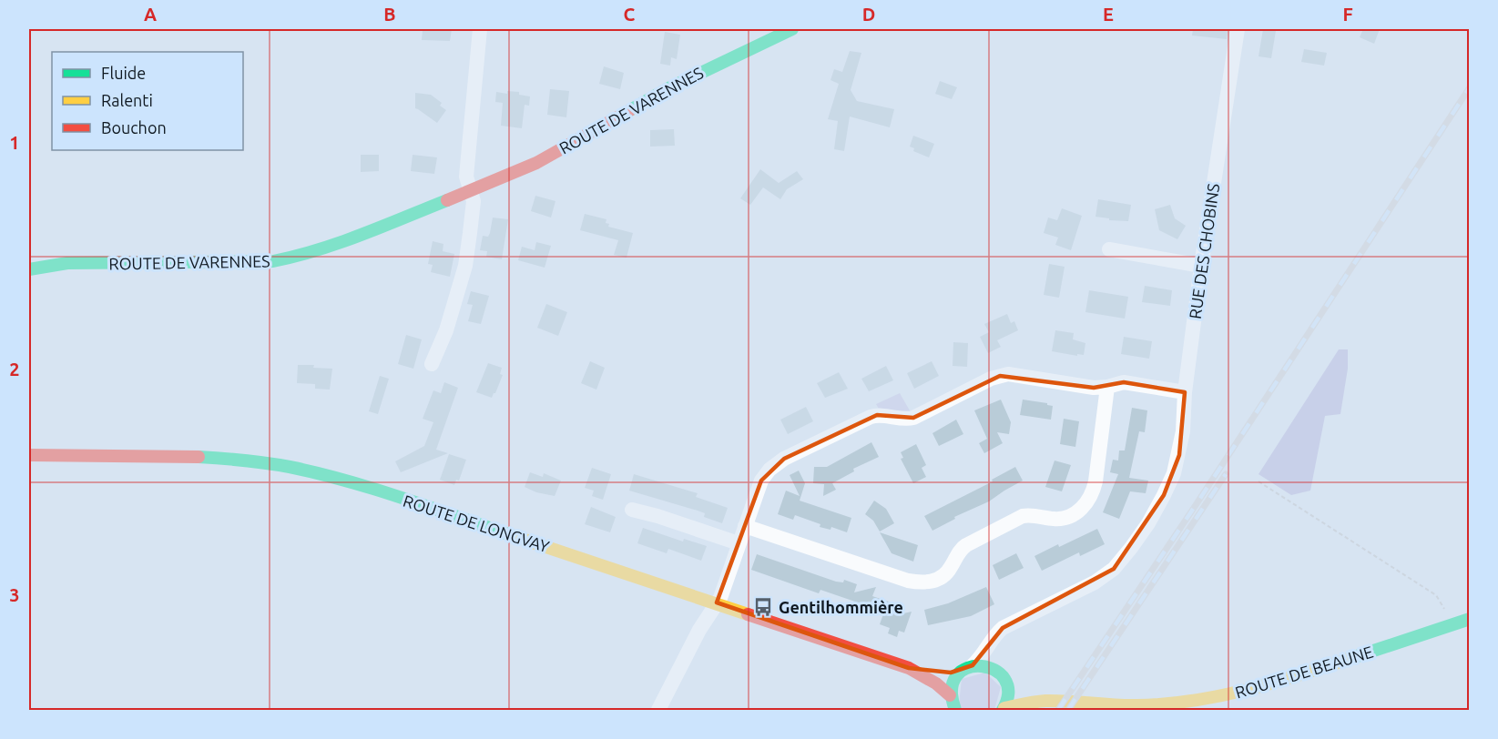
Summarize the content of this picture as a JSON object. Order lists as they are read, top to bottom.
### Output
{
  "streets": {
    "street": [
      "ROUTE DE VARENNES",
      "RUE DES CHOBINS",
      "ROUTE DE LONGVAY",
      "ROUTE DE BEAUNE"
    ]
  },
  "crossings": [
    ["RUE DES CHOBINS", "ROUTE DE LONGVAY"]
  ],
  "places": {
    "bus stop": ["Gentilhommière"]
  },
  "legend": ["Fluide", "Ralenti", "Bouchon"],
  "grid": {
    "columns": [
      "A",
      "B",
      "C",
      "D",
      "E",
      "F"
    ],
    "rows": ["1", "2", "3"]
  }
}
